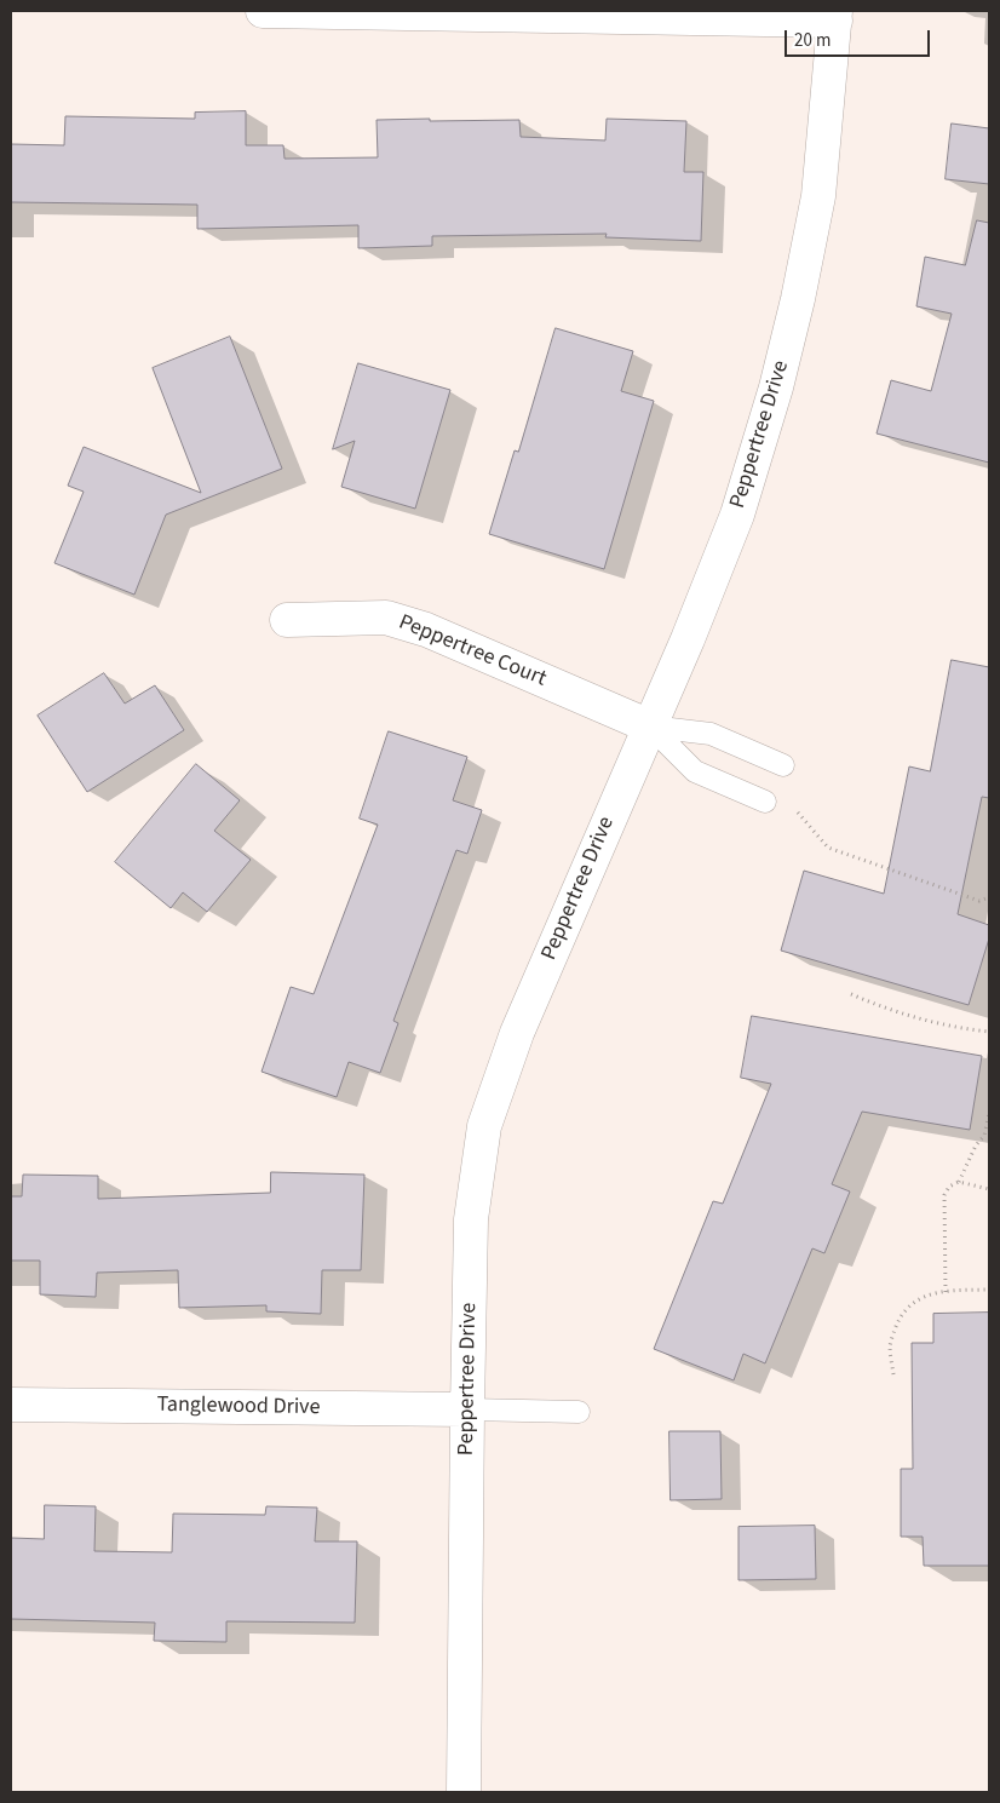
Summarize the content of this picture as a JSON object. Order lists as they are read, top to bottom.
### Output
{
  "streets": {
    "street": ["Peppertree Drive", "Peppertree Court", "Tanglewood Drive"]
  },
  "crossings": [
    ["Peppertree Drive", "Peppertree Court"],
    ["Peppertree Drive", "Tanglewood Drive"]
  ],
  "scale_bar": "20 m"
}
